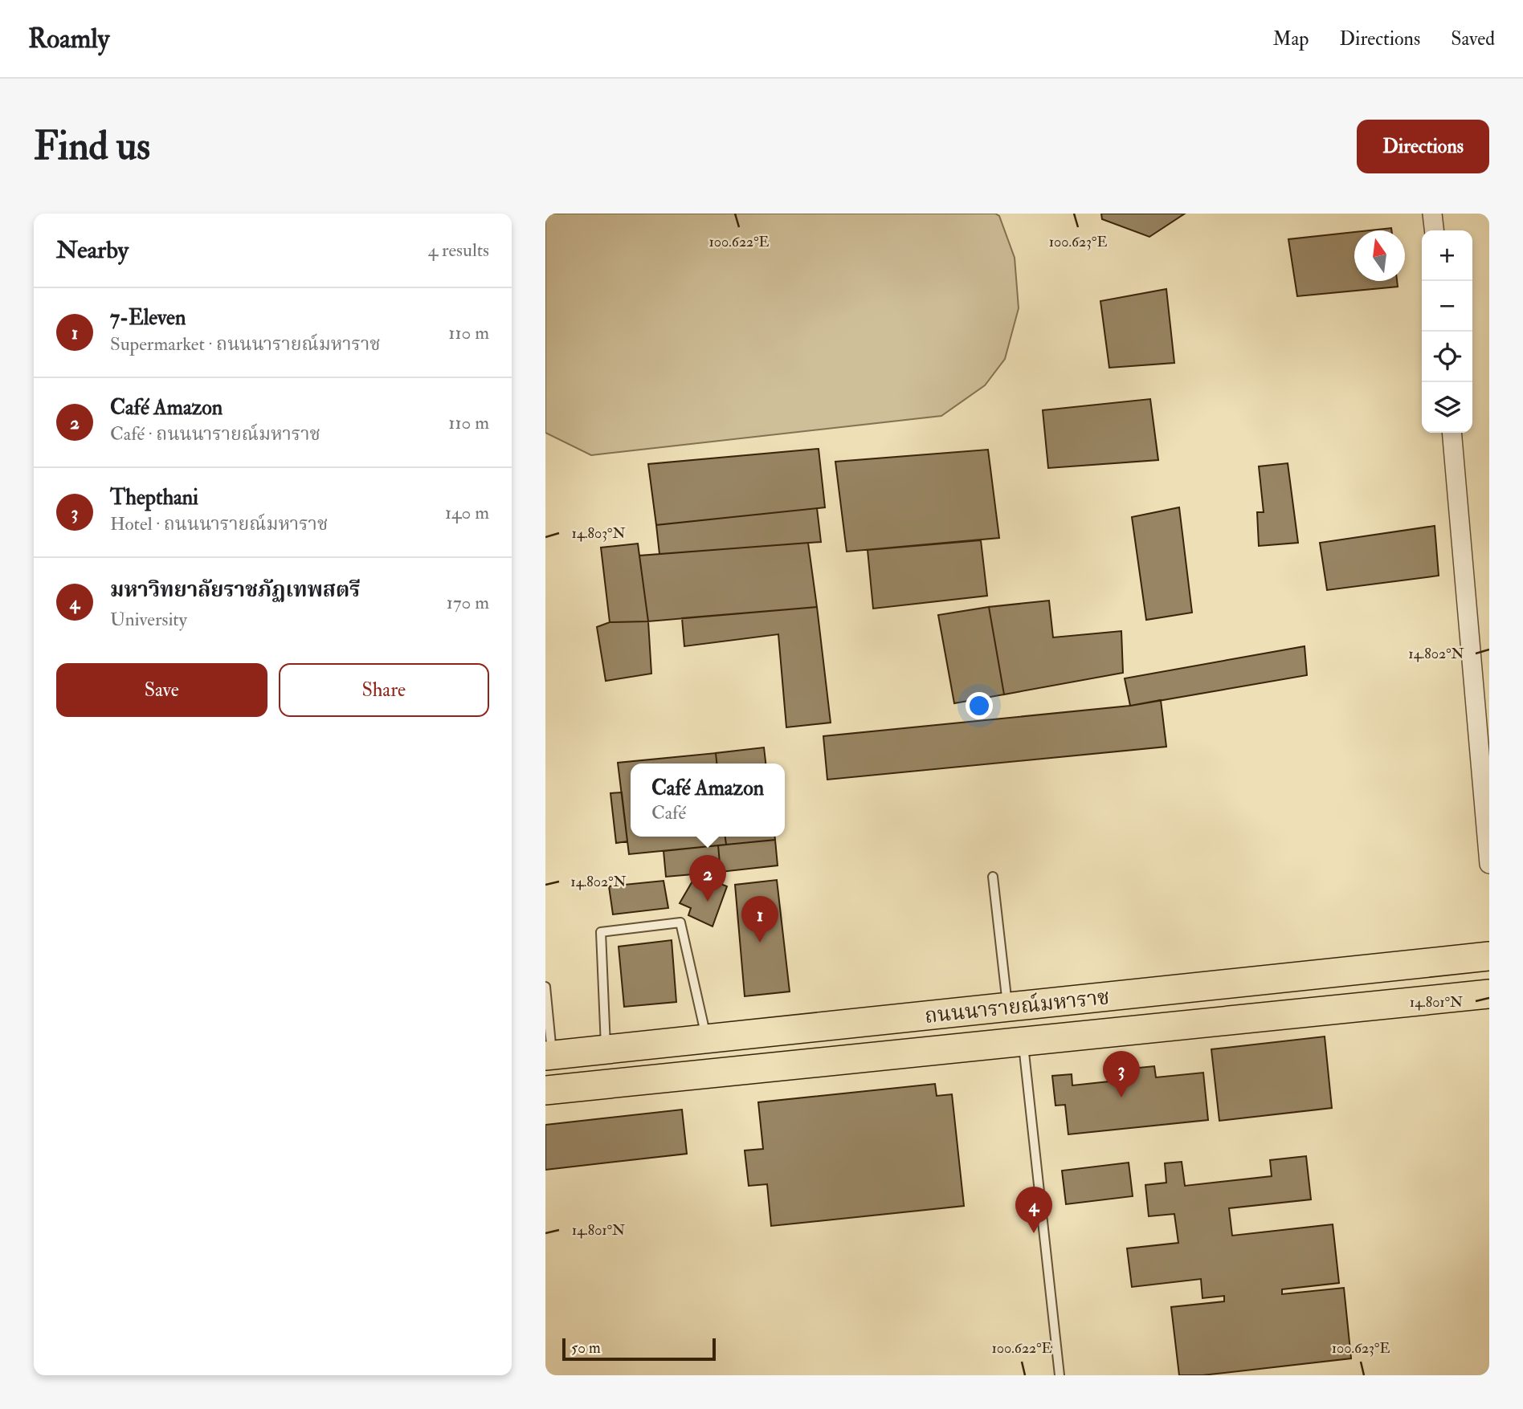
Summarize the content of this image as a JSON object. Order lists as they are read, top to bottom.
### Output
{
  "streets": {
    "main road": ["ถนนนารายณ์มหาราช"]
  },
  "scale_bar": "50 m",
  "north": "top",
  "page": {
    "header": "Roamly",
    "nav": ["Map", "Directions", "Saved"],
    "buttons": [
      "Directions",
      ["Save", "Share"]
    ],
    "title": "Find us",
    "heading": ["Nearby", "4 results"],
    "map_buttons": ["+", "−"],
    "list": [
      {
        "mark": "1",
        "name": "7-Eleven",
        "note": "Supermarket · ถนนนารายณ์มหาราช",
        "value": "110 m"
      },
      {
        "mark": "2",
        "name": "Café Amazon",
        "note": "Café · ถนนนารายณ์มหาราช",
        "value": "110 m"
      },
      {
        "mark": "3",
        "name": "Thepthani",
        "note": "Hotel · ถนนนารายณ์มหาราช",
        "value": "140 m"
      },
      {
        "mark": "4",
        "name": "มหาวิทยาลัยราชภัฏเทพสตรี",
        "note": "University",
        "value": "170 m"
      }
    ],
    "popup": ["Café Amazon", "Café"],
    "pins": [
      "2",
      "1",
      "3",
      "4"
    ],
    "scale": "50 m"
  },
  "coordinates": [
    "100.622°E",
    "100.623°E",
    "14.803°N",
    "14.802°N",
    "14.801°N"
  ]
}
